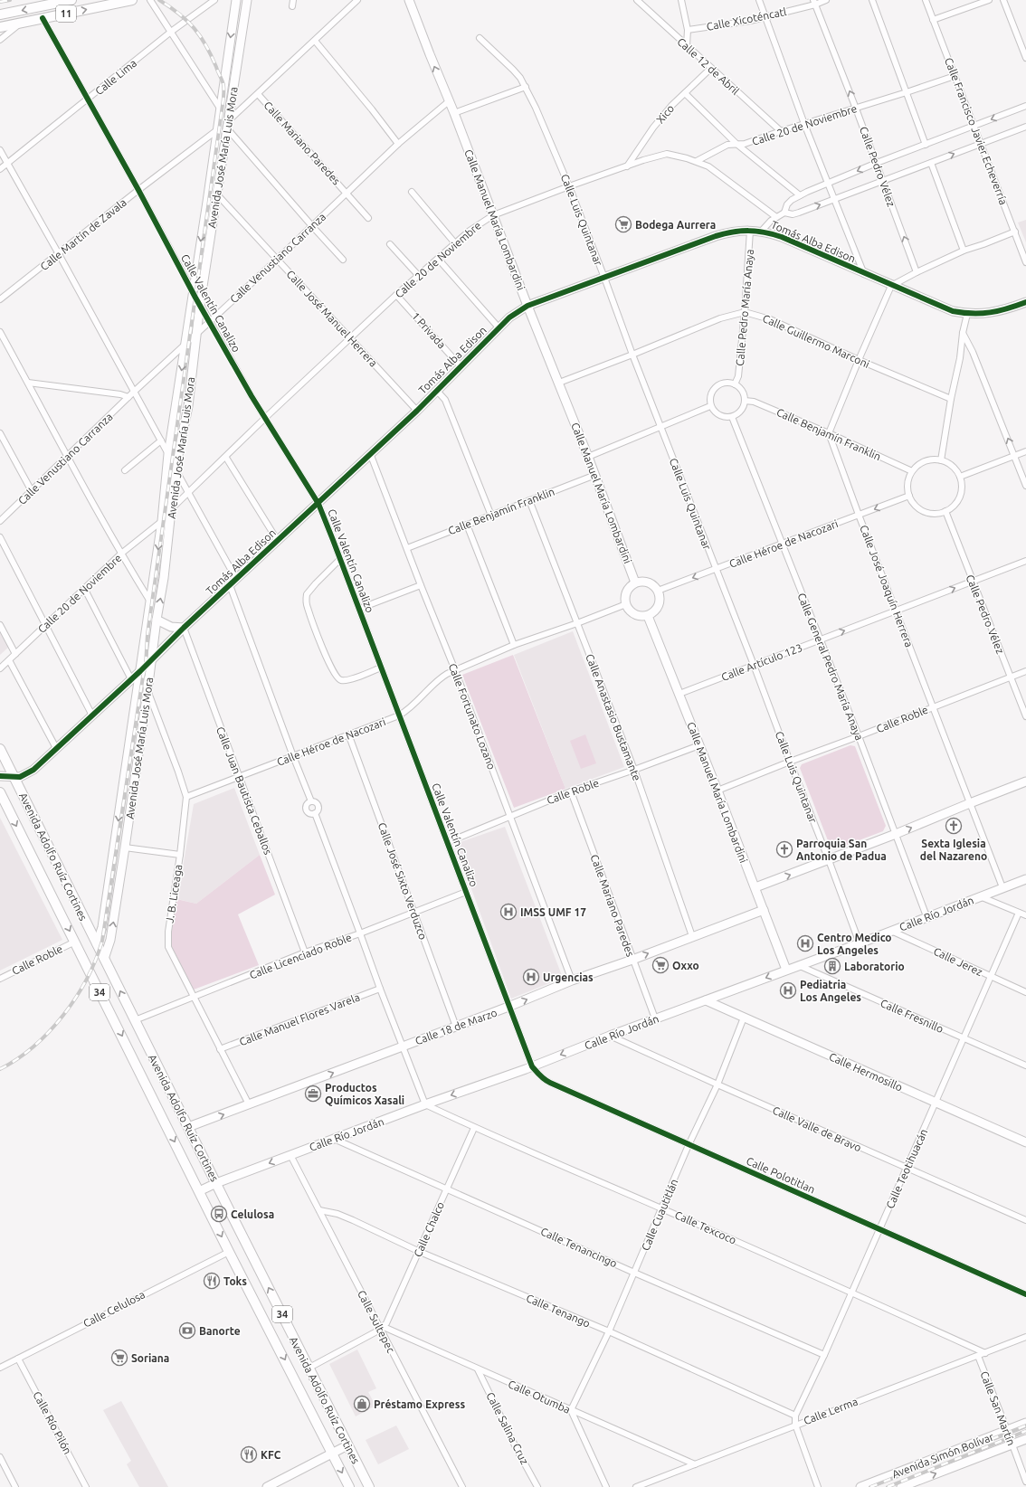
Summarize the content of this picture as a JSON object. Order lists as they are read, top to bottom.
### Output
{
  "streets": {
    "main road": ["11", "Avenida Adolfo Ruíz Cortines", "34"],
    "street": [
      "Calle Xicoténcatl",
      "Calle 12 de Abril",
      "Calle Lima",
      "Xico",
      "Calle 20 de Noviembre",
      "Calle Francisco Javier Echeverría",
      "Calle Mariano Paredes",
      "Avenida José María Luis Mora",
      "Calle Pedro Vélez",
      "Calle Manuel María Lombardini",
      "Calle Luis Quintanar",
      "Calle Martín de Zavala",
      "Tomás Alba Edison",
      "Calle Venustiano Carranza",
      "Calle Valentín Canalizo",
      "Calle Pedro María Anaya",
      "Calle José Manuel Herrera",
      "1 Privada",
      "Calle Guillermo Marconi",
      "Calle Benjamín Franklin",
      "Calle Héroe de Nacozari",
      "Calle José Joaquín Herrera",
      "Calle Artículo 123",
      "Calle General Pedro María Anaya",
      "Calle Fortunato Lozano",
      "Calle Anastasio Bustamante",
      "Calle Roble",
      "Calle Juan Bautista Ceballos",
      "Calle José Sixto Verduzco",
      "J. B. Liceaga",
      "Calle Río Jordán",
      "Calle Licenciado Roble",
      "Calle Jerez",
      "Calle Fresnillo",
      "Calle Manuel Flores Varela",
      "Calle 18 de Marzo",
      "Calle Hermosillo",
      "Calle Valle de Bravo",
      "Calle Teotihuacán",
      "Calle Polotitlan",
      "Calle Cuautitlán",
      "Calle Texcoco",
      "Calle Chalco",
      "Calle Tenancingo",
      "Calle Celulosa",
      "Calle Tenango",
      "Calle Sultepec",
      "Calle Otumba",
      "Calle San Martín",
      "Calle Lerma",
      "Calle Río Pilón",
      "Calle Salina Cruz",
      "Avenida Simón Bolívar"
    ]
  },
  "crossings": [
    ["11", "Calle Valentín Canalizo"],
    ["Calle Xicoténcatl", "Calle Pedro Vélez"],
    ["Calle 12 de Abril", "Xico"],
    ["Calle 12 de Abril", "Calle 20 de Noviembre"],
    ["Calle Lima", "Calle Valentín Canalizo"],
    ["Xico", "Calle 20 de Noviembre"],
    ["Calle 20 de Noviembre", "Calle Francisco Javier Echeverría"],
    ["Calle 20 de Noviembre", "Avenida José María Luis Mora"],
    ["Calle 20 de Noviembre", "Calle Pedro Vélez"],
    ["Calle 20 de Noviembre", "Calle Manuel María Lombardini"],
    ["Calle 20 de Noviembre", "Calle Luis Quintanar"],
    ["Calle 20 de Noviembre", "Calle Valentín Canalizo"],
    ["Calle 20 de Noviembre", "Calle José Manuel Herrera"],
    ["Calle 20 de Noviembre", "1 Privada"],
    ["Calle Mariano Paredes", "Calle Venustiano Carranza"],
    ["Calle Mariano Paredes", "Calle Roble"],
    ["Calle Mariano Paredes", "Calle Río Jordán"],
    ["Calle Mariano Paredes", "Calle 18 de Marzo"],
    ["Avenida José María Luis Mora", "Calle Martín de Zavala"],
    ["Avenida José María Luis Mora", "Tomás Alba Edison"],
    ["Avenida José María Luis Mora", "Calle Venustiano Carranza"],
    ["Avenida José María Luis Mora", "Calle Valentín Canalizo"],
    ["Avenida José María Luis Mora", "Calle José Manuel Herrera"],
    ["Avenida José María Luis Mora", "Avenida Adolfo Ruíz Cortines"],
    ["Avenida José María Luis Mora", "J. B. Liceaga"],
    ["Calle Pedro Vélez", "Calle Benjamín Franklin"],
    ["Calle Pedro Vélez", "Calle Héroe de Nacozari"],
    ["Calle Pedro Vélez", "Calle Artículo 123"],
    ["Calle Pedro Vélez", "Calle Roble"],
    ["Calle Manuel María Lombardini", "Tomás Alba Edison"],
    ["Calle Manuel María Lombardini", "Calle Venustiano Carranza"],
    ["Calle Manuel María Lombardini", "Calle Benjamín Franklin"],
    ["Calle Manuel María Lombardini", "Calle Héroe de Nacozari"],
    ["Calle Manuel María Lombardini", "Calle Artículo 123"],
    ["Calle Manuel María Lombardini", "Calle Roble"],
    ["Calle Manuel María Lombardini", "Calle Río Jordán"],
    ["Calle Manuel María Lombardini", "Calle 18 de Marzo"],
    ["Calle Luis Quintanar", "Tomás Alba Edison"],
    ["Calle Luis Quintanar", "Calle Héroe de Nacozari"],
    ["Calle Luis Quintanar", "Calle Artículo 123"],
    ["Calle Luis Quintanar", "Calle Roble"],
    ["Calle Luis Quintanar", "Calle Río Jordán"],
    ["Calle Martín de Zavala", "Calle Valentín Canalizo"],
    ["Tomás Alba Edison", "Calle Valentín Canalizo"],
    ["Tomás Alba Edison", "Calle Pedro María Anaya"],
    ["Tomás Alba Edison", "Calle José Manuel Herrera"],
    ["Tomás Alba Edison", "1 Privada"],
    ["Tomás Alba Edison", "Calle Fortunato Lozano"],
    ["Tomás Alba Edison", "Calle Juan Bautista Ceballos"],
    ["Tomás Alba Edison", "Avenida Adolfo Ruíz Cortines"],
    ["Tomás Alba Edison", "J. B. Liceaga"],
    ["Calle Venustiano Carranza", "Calle Valentín Canalizo"],
    ["Calle Venustiano Carranza", "Calle José Manuel Herrera"],
    ["Calle Valentín Canalizo", "Calle Héroe de Nacozari"],
    ["Calle Valentín Canalizo", "Calle Roble"],
    ["Calle Valentín Canalizo", "Calle Río Jordán"],
    ["Calle Valentín Canalizo", "Calle Licenciado Roble"],
    ["Calle Valentín Canalizo", "Calle 18 de Marzo"],
    ["Calle Valentín Canalizo", "Calle Polotitlan"],
    ["Calle Pedro María Anaya", "Calle Guillermo Marconi"],
    ["Calle Pedro María Anaya", "Calle Benjamín Franklin"],
    ["Calle Pedro María Anaya", "Calle General Pedro María Anaya"],
    ["Calle Benjamín Franklin", "Calle Héroe de Nacozari"],
    ["Calle Benjamín Franklin", "Calle José Joaquín Herrera"],
    ["Calle Benjamín Franklin", "Calle General Pedro María Anaya"],
    ["Calle Benjamín Franklin", "Calle Fortunato Lozano"],
    ["Calle Benjamín Franklin", "Calle Anastasio Bustamante"],
    ["Calle Héroe de Nacozari", "Calle José Joaquín Herrera"],
    ["Calle Héroe de Nacozari", "Calle General Pedro María Anaya"],
    ["Calle Héroe de Nacozari", "Calle Fortunato Lozano"],
    ["Calle Héroe de Nacozari", "Calle Anastasio Bustamante"],
    ["Calle Héroe de Nacozari", "Calle Juan Bautista Ceballos"],
    ["Calle Héroe de Nacozari", "Calle José Sixto Verduzco"],
    ["Calle Héroe de Nacozari", "J. B. Liceaga"],
    ["Calle José Joaquín Herrera", "Calle Artículo 123"],
    ["Calle José Joaquín Herrera", "Calle Roble"],
    ["Calle José Joaquín Herrera", "Calle Río Jordán"],
    ["Calle Artículo 123", "Calle General Pedro María Anaya"],
    ["Calle General Pedro María Anaya", "Calle Roble"],
    ["Calle General Pedro María Anaya", "Calle Río Jordán"],
    ["Calle Fortunato Lozano", "Calle Roble"],
    ["Calle Fortunato Lozano", "Calle 18 de Marzo"],
    ["Calle Anastasio Bustamante", "Calle Roble"],
    ["Calle Anastasio Bustamante", "Calle 18 de Marzo"],
    ["Calle Roble", "Avenida Adolfo Ruíz Cortines"],
    ["Calle Juan Bautista Ceballos", "Calle Licenciado Roble"],
    ["Avenida Adolfo Ruíz Cortines", "Calle Río Jordán"],
    ["Avenida Adolfo Ruíz Cortines", "Calle Licenciado Roble"],
    ["Avenida Adolfo Ruíz Cortines", "Calle 18 de Marzo"],
    ["Avenida Adolfo Ruíz Cortines", "Calle Celulosa"],
    ["Calle José Sixto Verduzco", "Calle Licenciado Roble"],
    ["Calle José Sixto Verduzco", "Calle 18 de Marzo"],
    ["J. B. Liceaga", "Calle Licenciado Roble"],
    ["J. B. Liceaga", "Calle Manuel Flores Varela"],
    ["J. B. Liceaga", "Calle 18 de Marzo"],
    ["Calle Río Jordán", "Calle Jerez"],
    ["Calle Río Jordán", "Calle Fresnillo"],
    ["Calle Río Jordán", "Calle Hermosillo"],
    ["Calle Río Jordán", "Calle Valle de Bravo"],
    ["Calle Río Jordán", "Calle Polotitlan"],
    ["Calle Río Jordán", "Calle Texcoco"],
    ["Calle Río Jordán", "Calle Tenancingo"],
    ["Calle Río Jordán", "Calle Sultepec"],
    ["Calle Jerez", "Calle Teotihuacán"],
    ["Calle Fresnillo", "Calle Teotihuacán"],
    ["Calle Hermosillo", "Calle Teotihuacán"],
    ["Calle Hermosillo", "Calle Cuautitlán"],
    ["Calle Valle de Bravo", "Calle Teotihuacán"],
    ["Calle Valle de Bravo", "Calle Cuautitlán"],
    ["Calle Teotihuacán", "Calle Polotitlan"],
    ["Calle Teotihuacán", "Calle Texcoco"],
    ["Calle Teotihuacán", "Calle Tenancingo"],
    ["Calle Teotihuacán", "Calle Tenango"],
    ["Calle Teotihuacán", "Calle Lerma"],
    ["Calle Polotitlan", "Calle Cuautitlán"],
    ["Calle Cuautitlán", "Calle Texcoco"],
    ["Calle Cuautitlán", "Calle Tenancingo"],
    ["Calle Cuautitlán", "Calle Tenango"],
    ["Calle Cuautitlán", "Calle Otumba"],
    ["Calle Texcoco", "Calle Chalco"],
    ["Calle Texcoco", "Calle Lerma"],
    ["Calle Chalco", "Calle Tenancingo"],
    ["Calle Chalco", "Calle Tenango"],
    ["Calle Chalco", "Calle Sultepec"],
    ["Calle Chalco", "Calle Otumba"],
    ["Calle Celulosa", "Calle Río Pilón"],
    ["Calle Tenango", "Calle Sultepec"],
    ["Calle Sultepec", "Calle Otumba"],
    ["Calle Otumba", "Calle Lerma"],
    ["Calle Otumba", "Calle Salina Cruz"],
    ["Calle San Martín", "Calle Lerma"],
    ["Calle San Martín", "Avenida Simón Bolívar"]
  ],
  "one_way": [
    "Calle Pedro Vélez",
    "Calle Artículo 123",
    "Calle Río Jordán",
    "Calle 18 de Marzo"
  ],
  "places": {
    "supermarket": ["Bodega Aurrera", "Oxxo", "Soriana"],
    "church": ["Sexta Iglesia del Nazareno", "Parroquia San Antonio de Padua"],
    "hospital": [
      "IMSS UMF 17",
      "Centro Medico Los Angeles",
      "Urgencias",
      "Pediatria Los Angeles"
    ],
    "building": ["Laboratorio"],
    "office": ["Productos Químicos Xasali"],
    "bus stop": ["Celulosa"],
    "restaurant": ["Toks", "KFC"],
    "bank": ["Banorte"],
    "shop": ["Préstamo Express"]
  }
}
